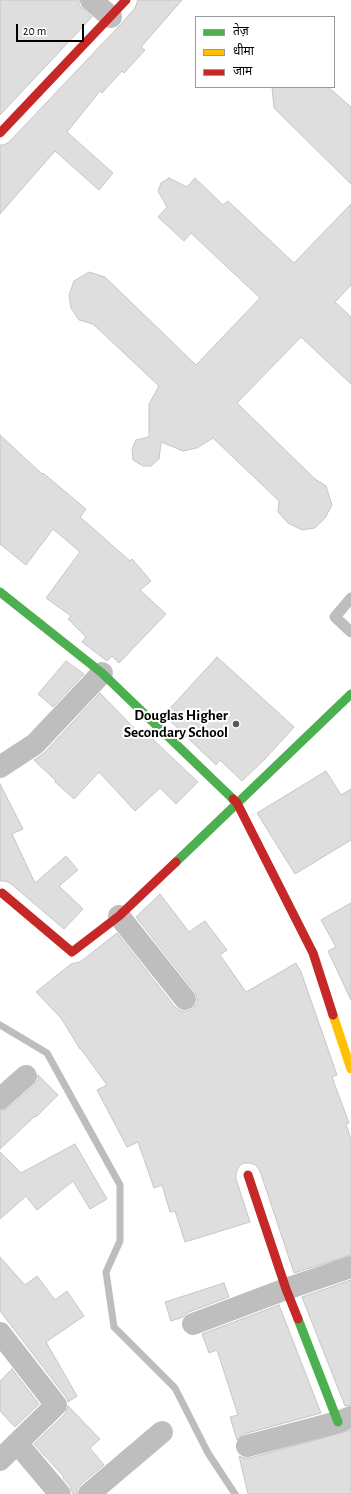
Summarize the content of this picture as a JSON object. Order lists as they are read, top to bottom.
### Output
{
  "places": ["Douglas Higher Secondary School"],
  "legend": ["तेज़", "धीमा", "जाम"],
  "scale_bar": "20 m"
}
